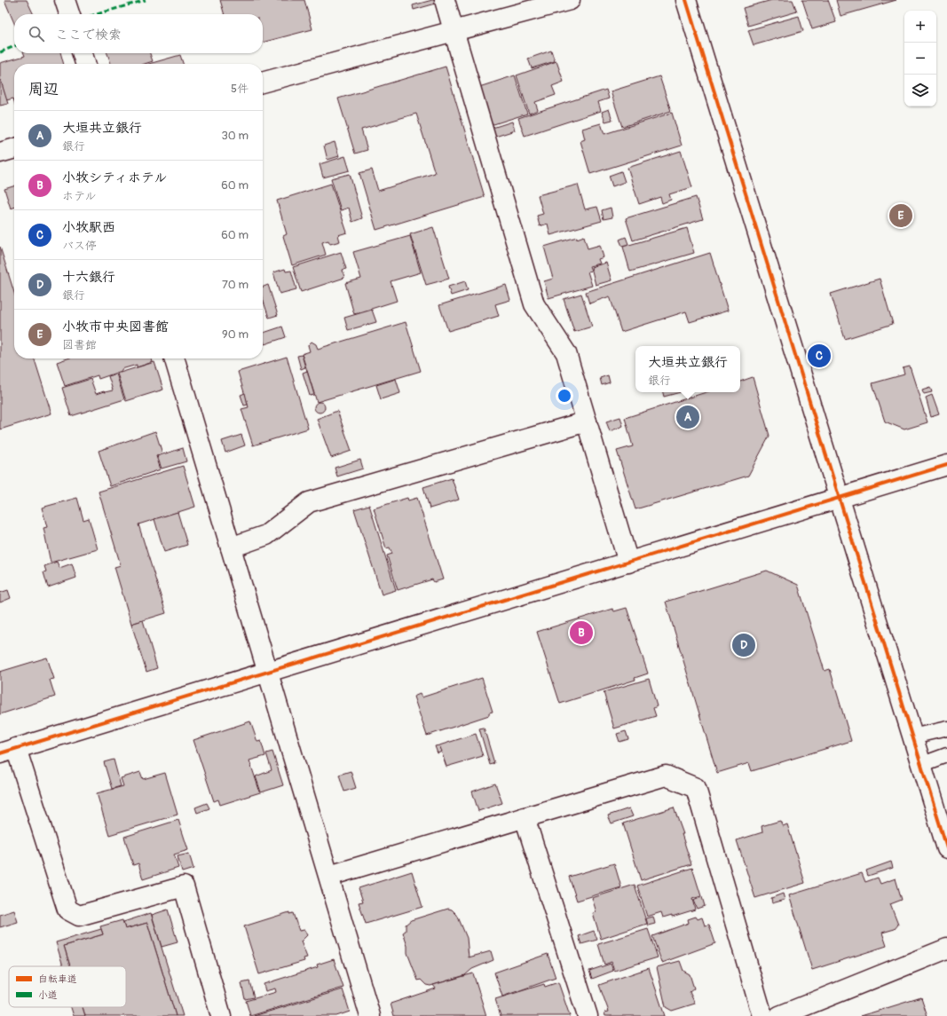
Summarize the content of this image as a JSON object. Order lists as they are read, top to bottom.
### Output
{
  "legend": ["自転車道", "小道"],
  "page": {
    "map_buttons": ["+", "−"],
    "search": "ここで検索",
    "heading": ["周辺", "5件"],
    "list": [
      {
        "mark": "A",
        "name": "大垣共立銀行",
        "note": "銀行",
        "value": "30 m"
      },
      {
        "mark": "B",
        "name": "小牧シティホテル",
        "note": "ホテル",
        "value": "60 m"
      },
      {
        "mark": "C",
        "name": "小牧駅西",
        "note": "バス停",
        "value": "60 m"
      },
      {
        "mark": "D",
        "name": "十六銀行",
        "note": "銀行",
        "value": "70 m"
      },
      {
        "mark": "E",
        "name": "小牧市中央図書館",
        "note": "図書館",
        "value": "90 m"
      }
    ],
    "pins": [
      "E",
      "C",
      "A",
      "B",
      "D"
    ],
    "popup": ["大垣共立銀行", "銀行"]
  }
}
